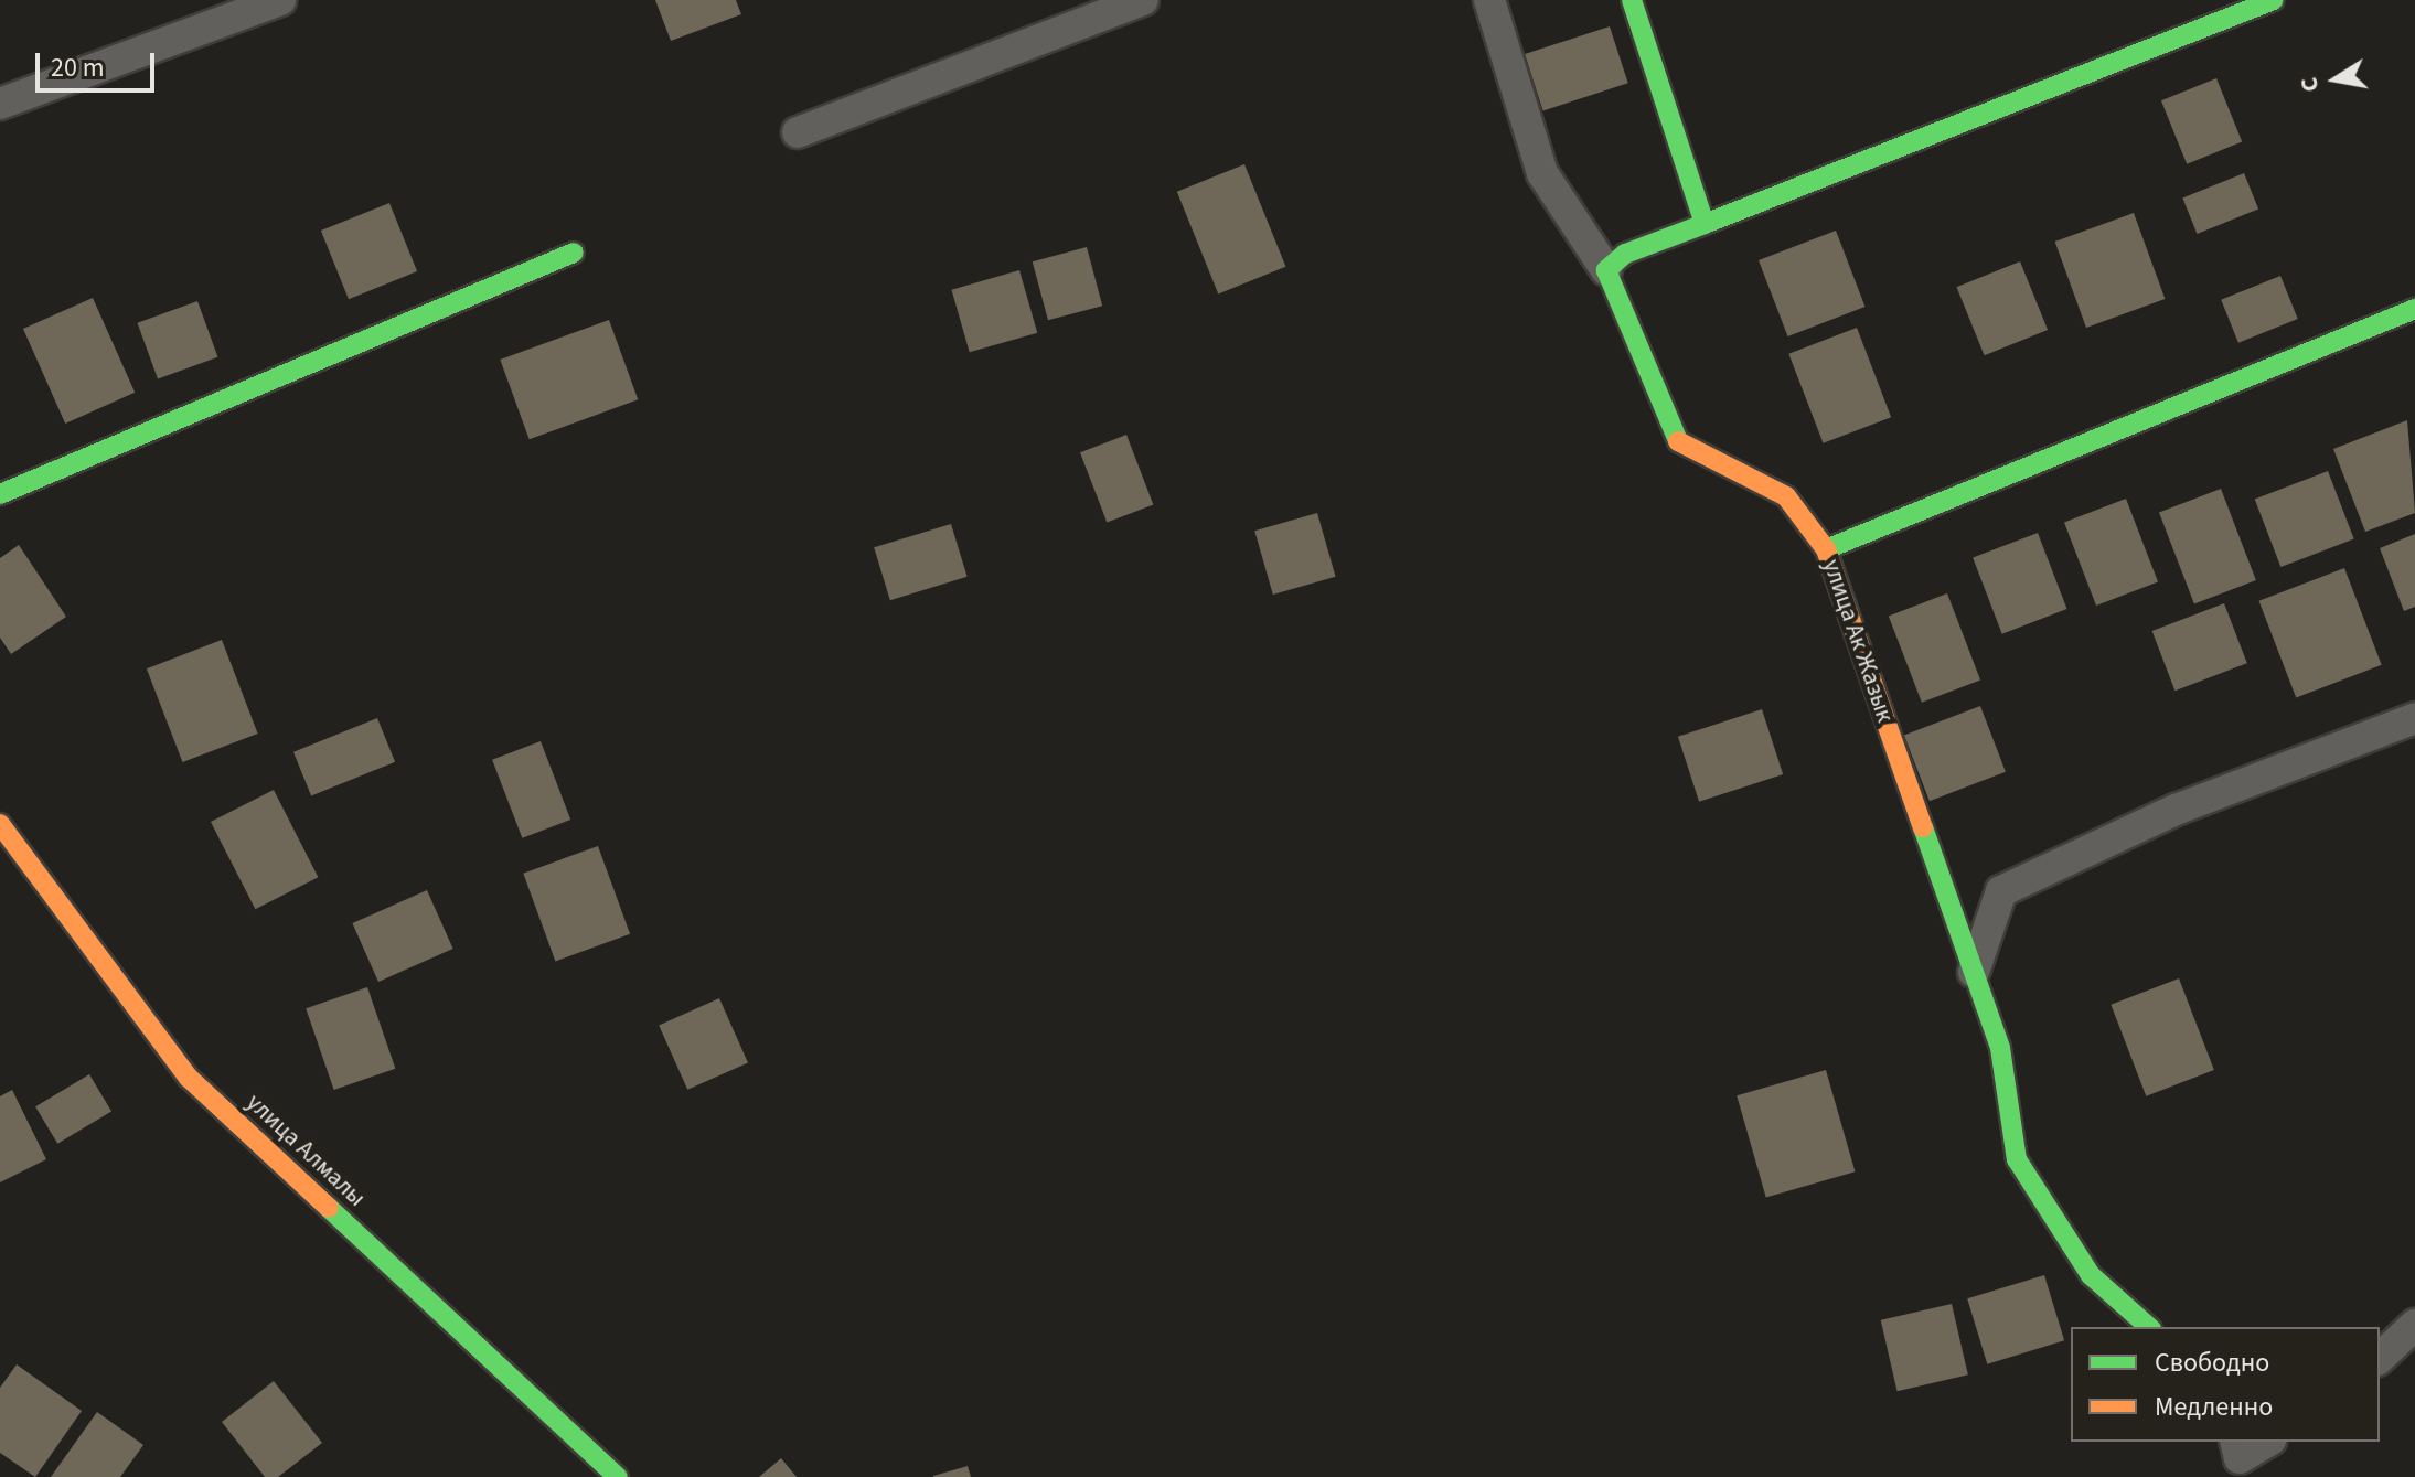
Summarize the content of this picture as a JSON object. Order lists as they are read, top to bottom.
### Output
{
  "streets": {
    "street": ["улица Ак Жазык", "улица Алмалы"]
  },
  "legend": ["Свободно", "Медленно"],
  "scale_bar": "20 m",
  "north": "left"
}
